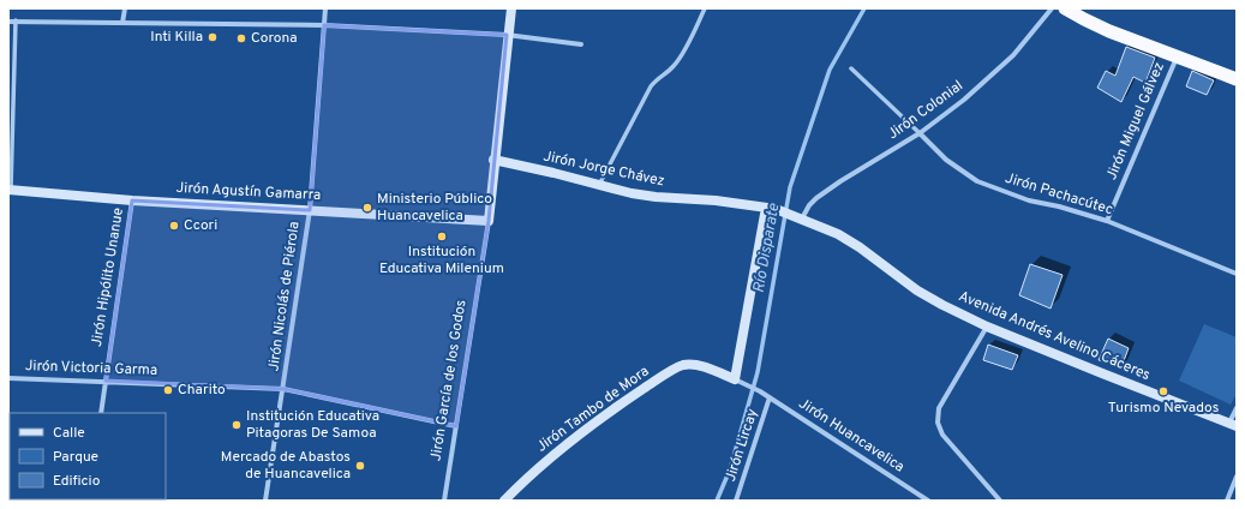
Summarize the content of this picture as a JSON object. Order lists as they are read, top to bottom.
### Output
{
  "streets": {
    "main road": [
      "Jirón Jorge Chávez",
      "Jirón Agustín Gamarra",
      "Avenida Andrés Avelino Cáceres",
      "Jirón García de los Godos",
      "Jirón Tambo de Mora"
    ],
    "street": [
      "Jirón Colonial",
      "Jirón Miguel Gálvez",
      "Jirón Pachacútec",
      "Jirón Hipólito Unanue",
      "Jirón Nicolás de Piérola",
      "Jirón Victoria Garma",
      "Jirón Huancavelica",
      "Jirón Lircay"
    ]
  },
  "crossings": [
    ["Jirón Colonial", "Jirón Pachacútec"],
    ["Jirón Colonial", "Avenida Andrés Avelino Cáceres"],
    ["Jirón Miguel Gálvez", "Jirón Pachacútec"],
    ["Jirón Jorge Chávez", "Avenida Andrés Avelino Cáceres"],
    ["Jirón Jorge Chávez", "Jirón García de los Godos"],
    ["Jirón Agustín Gamarra", "Jirón Hipólito Unanue"],
    ["Jirón Agustín Gamarra", "Jirón Nicolás de Piérola"],
    ["Jirón Agustín Gamarra", "Jirón García de los Godos"],
    ["Jirón Hipólito Unanue", "Jirón Victoria Garma"],
    ["Jirón Nicolás de Piérola", "Jirón Victoria Garma"],
    ["Jirón Victoria Garma", "Jirón García de los Godos"],
    ["Jirón Tambo de Mora", "Jirón Huancavelica"],
    ["Jirón Huancavelica", "Jirón Lircay"]
  ],
  "water": ["Río Disparate"],
  "places": [
    "Inti Killa",
    "Corona",
    "Ministerio Público Huancavelica",
    "Ccori",
    "Institución Educativa Milenium",
    "Charito",
    "Turismo Nevados",
    "Institución Educativa Pitagoras De Samoa",
    "Mercado de Abastos de Huancavelica"
  ],
  "legend": ["Calle", "Parque", "Edificio"]
}
